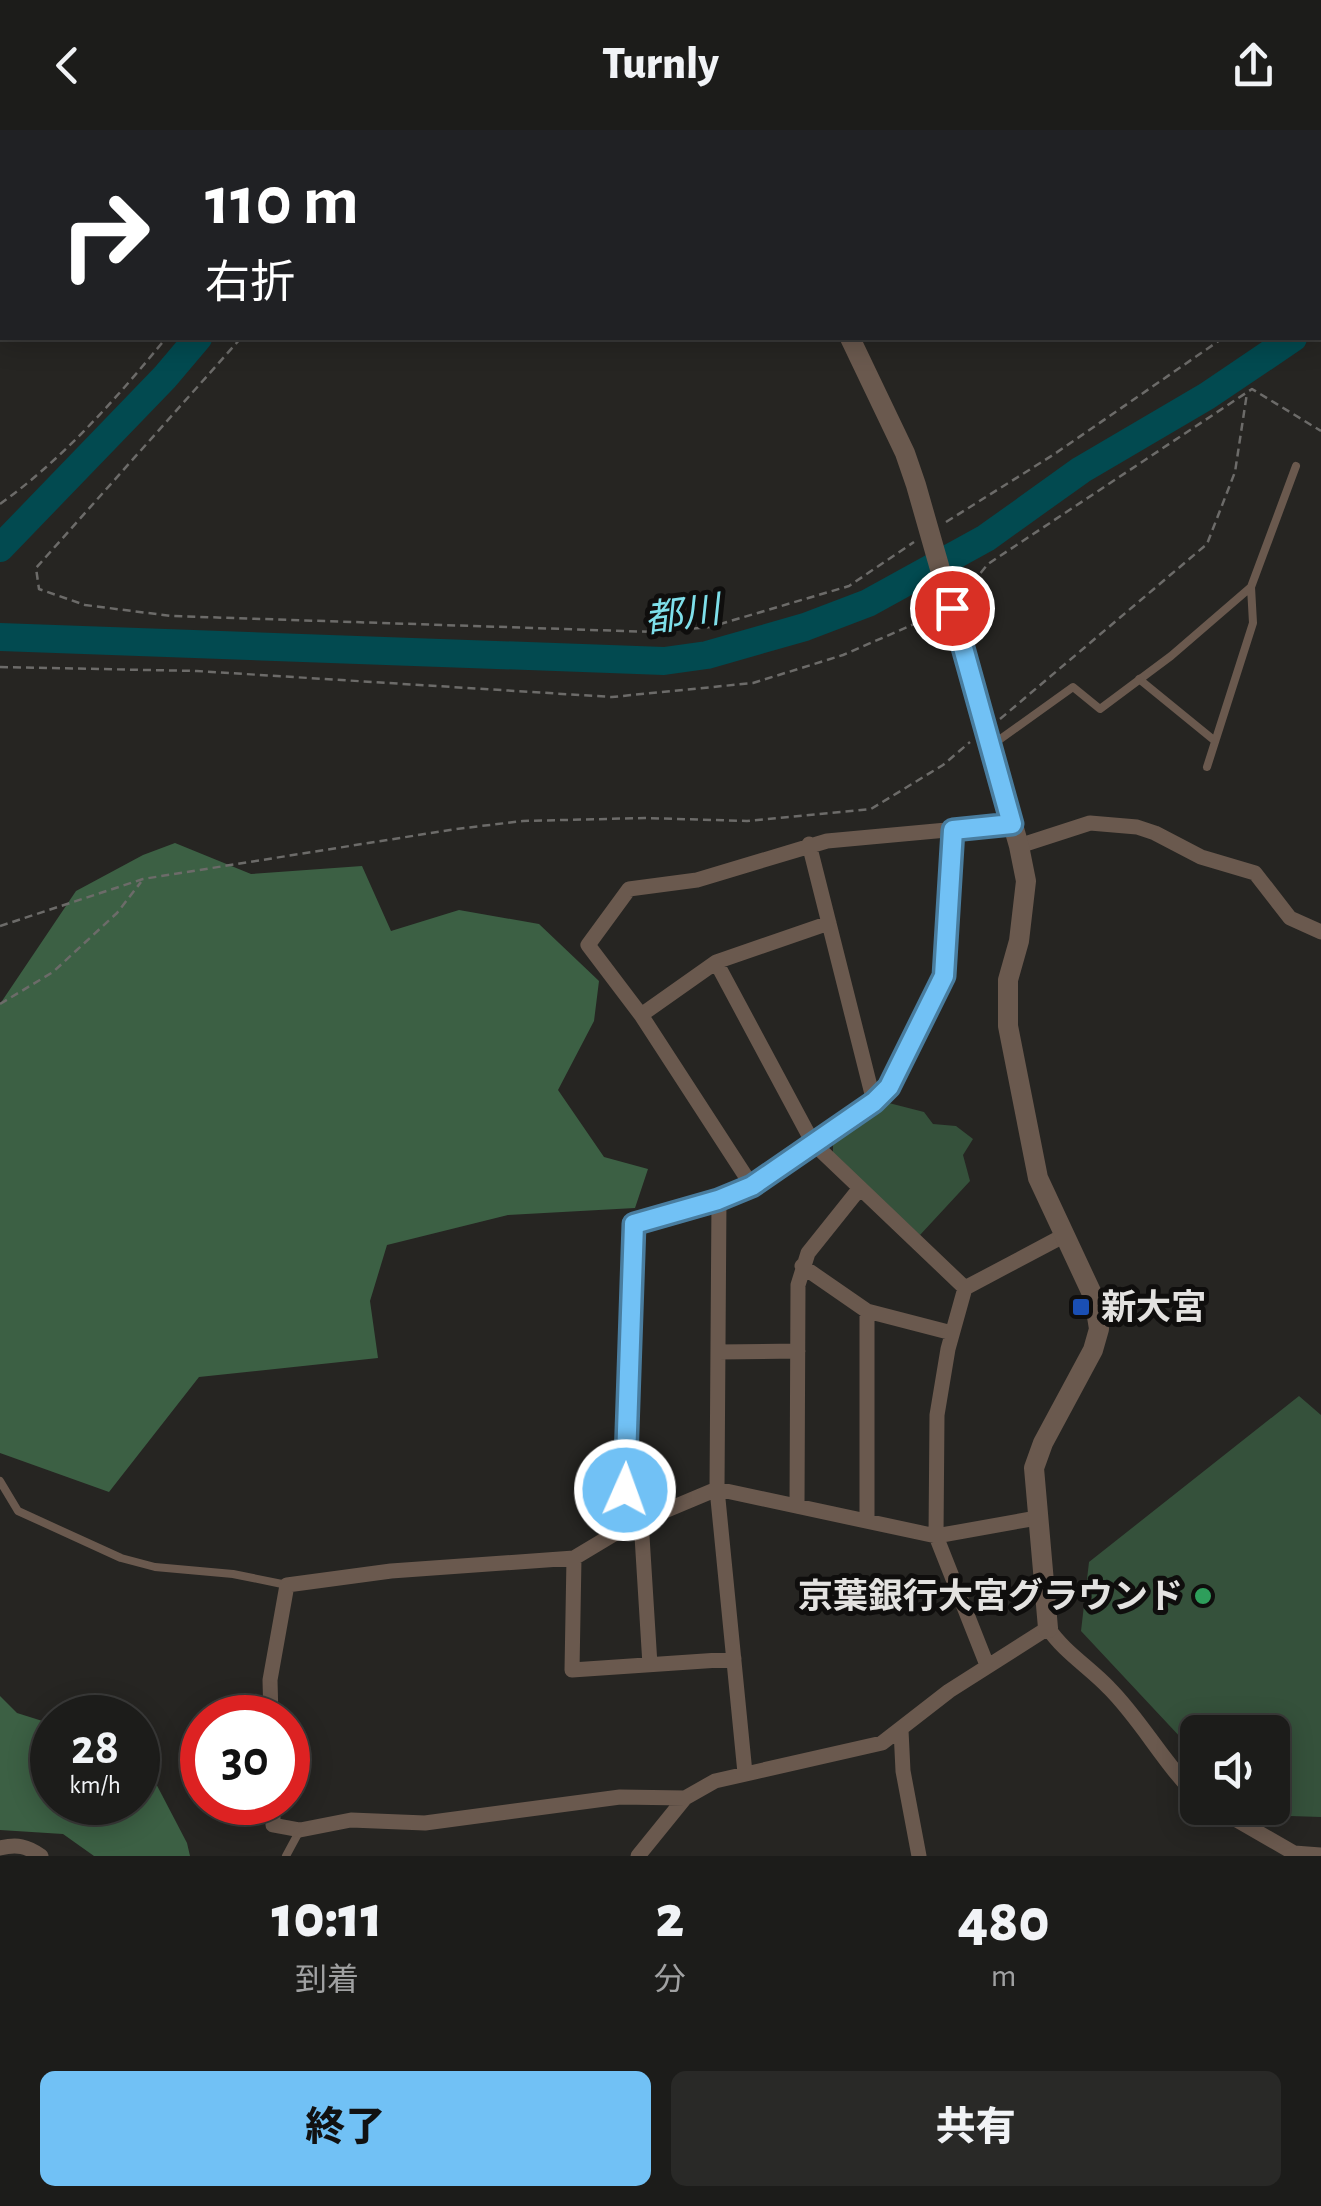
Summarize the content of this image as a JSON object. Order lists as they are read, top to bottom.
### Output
{
  "water": ["都川"],
  "places": {
    "transit": ["新大宮"],
    "other": ["京葉銀行大宮グラウンド"]
  },
  "page": {
    "header": "Turnly",
    "turn": ["110 m", "右折"],
    "speed": "28 km/h",
    "limit": "30",
    "eta": [
      "10:11",
      "到着",
      "2",
      "分",
      "480",
      "m"
    ],
    "buttons": ["終了", "共有"]
  }
}
